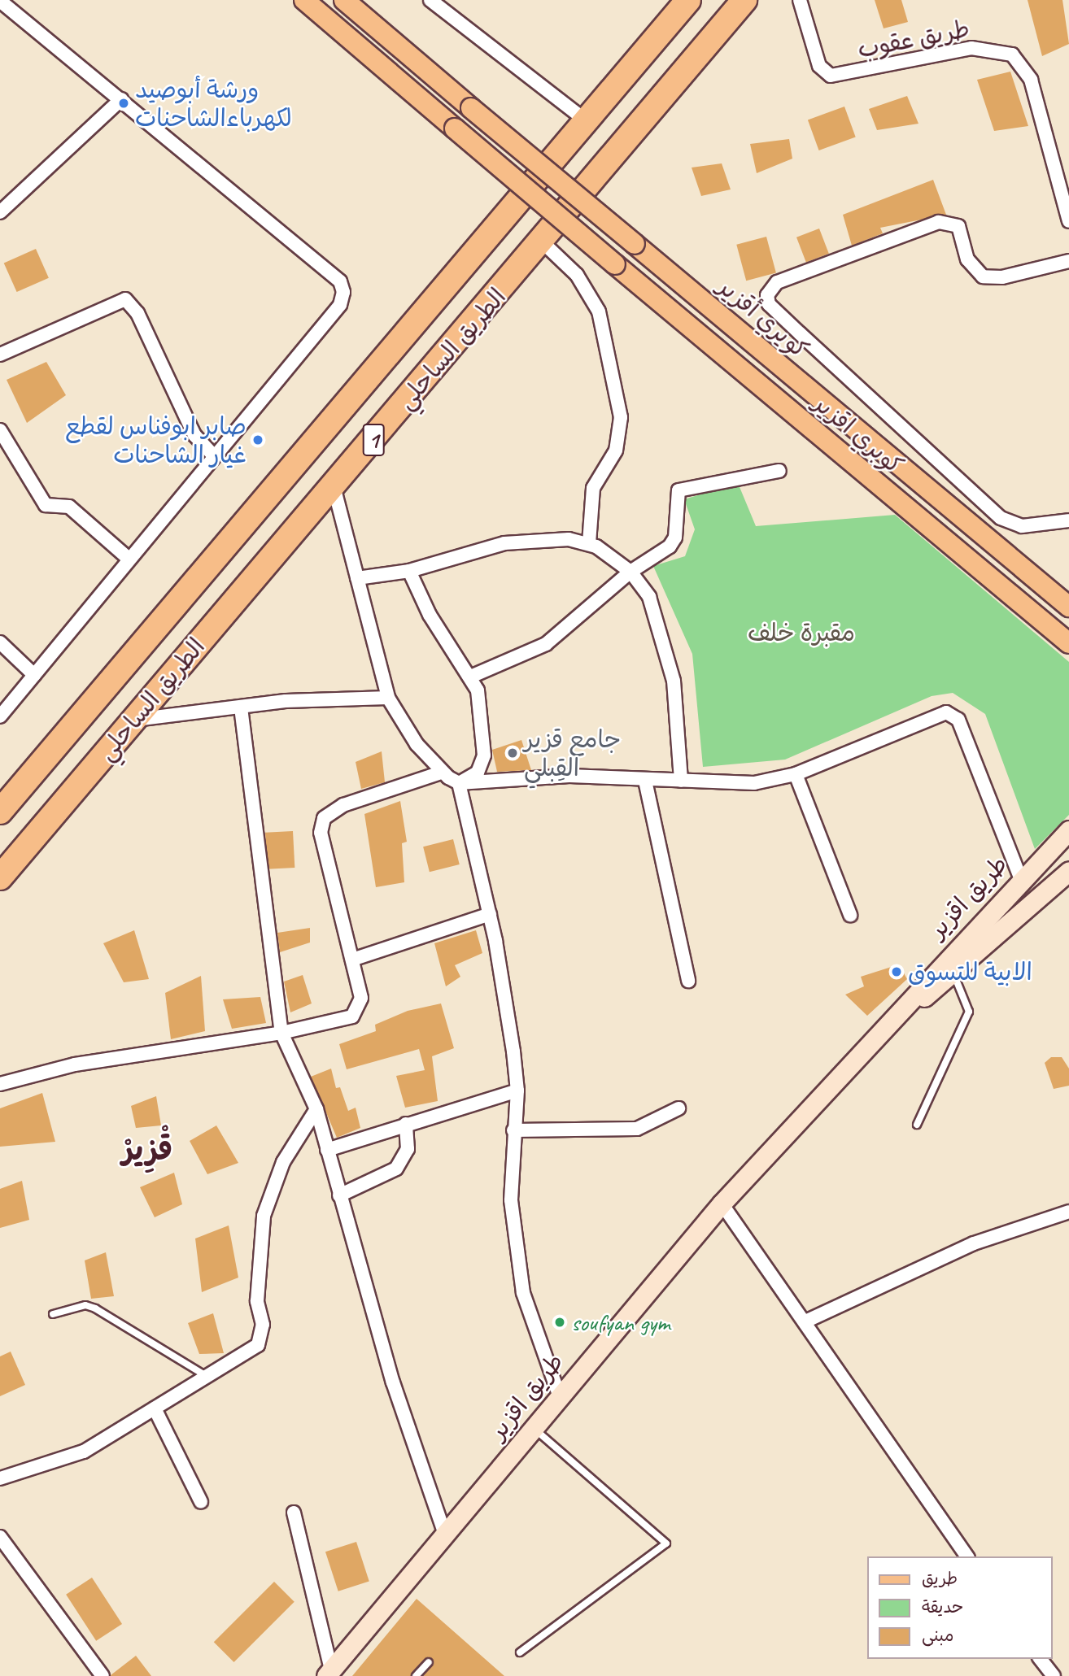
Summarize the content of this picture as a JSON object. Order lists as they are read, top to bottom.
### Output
{
  "streets": {
    "highway": ["الطريق الساحلي", "1"],
    "main road": ["كويري أقزير", "كوبري اقزير"],
    "street": ["طريق عقوب", "طريق اقزير"]
  },
  "districts": ["قْزِيرْ"],
  "parks": ["مقبرة خلف"],
  "places": [
    "ورشة أبوصيد لكهرباءالشاحنات",
    "صابر ابوفناس لقطع غيار الشاحنات",
    "جامع قزير القِبلي",
    "الابية للتسوق",
    "soufyan gym"
  ],
  "legend": ["طريق", "حديقة", "مبنى"]
}
